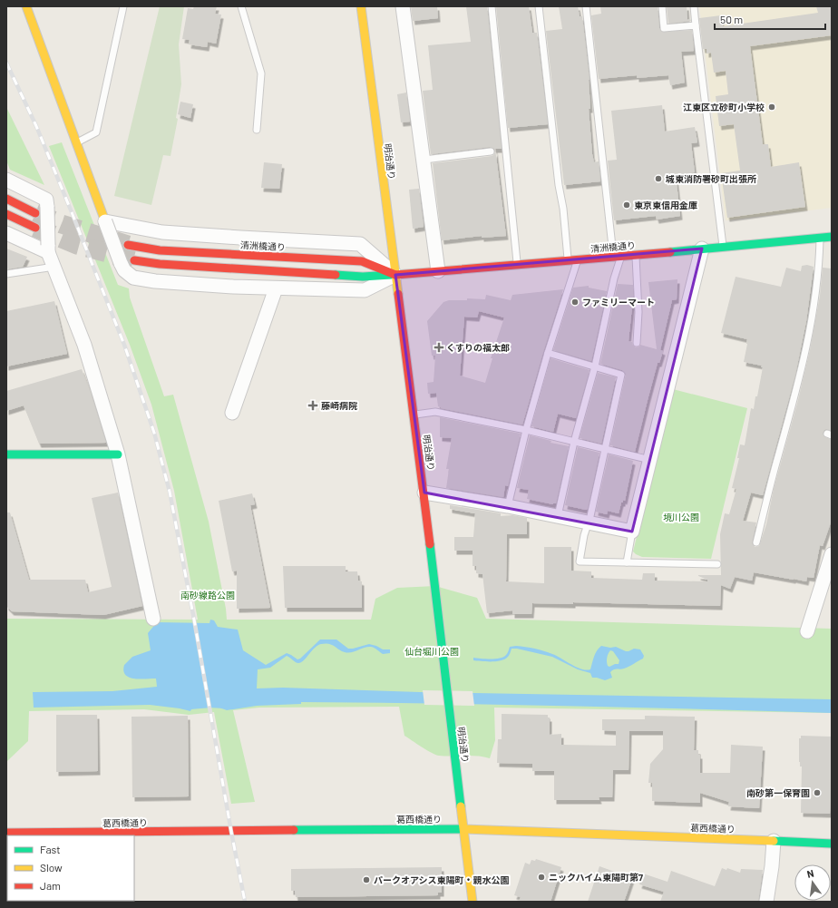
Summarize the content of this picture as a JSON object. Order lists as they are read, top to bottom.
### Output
{
  "streets": {
    "main road": ["明治通り", "清洲橋通り", "葛西橋通り"]
  },
  "crossings": [
    ["明治通り", "清洲橋通り"],
    ["明治通り", "葛西橋通り"]
  ],
  "parks": ["境川公園", "南砂線路公園", "仙台堀川公園"],
  "places": {
    "other": [
      "江東区立砂町小学校",
      "城東消防署砂町出張所",
      "東京東信用金庫",
      "ファミリーマート",
      "南砂第一保育園",
      "ニックハイム東陽町第7",
      "パークオアシス東陽町・親水公園"
    ],
    "health": ["くすりの福太郎", "藤崎病院"]
  },
  "legend": ["Fast", "Slow", "Jam"],
  "scale_bar": "50 m",
  "north": "top"
}
